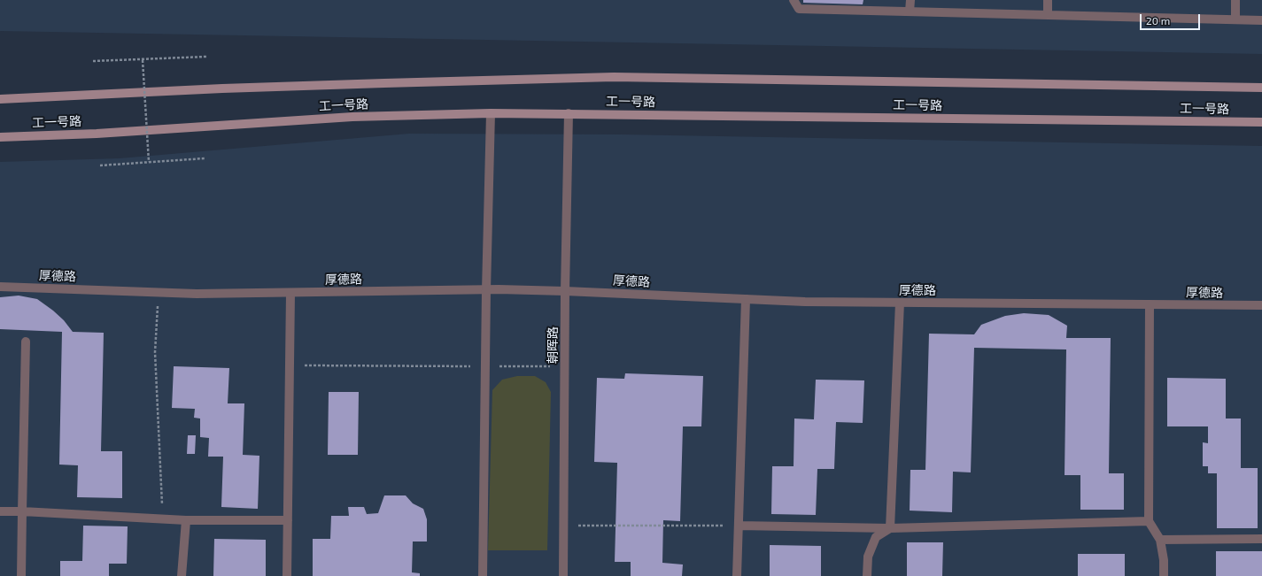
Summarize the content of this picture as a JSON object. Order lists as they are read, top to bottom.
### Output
{
  "streets": {
    "main road": ["工一号路"],
    "street": ["厚德路", "朝晖路"]
  },
  "crossings": [
    ["工一号路", "朝晖路"],
    ["厚德路", "朝晖路"]
  ],
  "scale_bar": "20 m"
}
